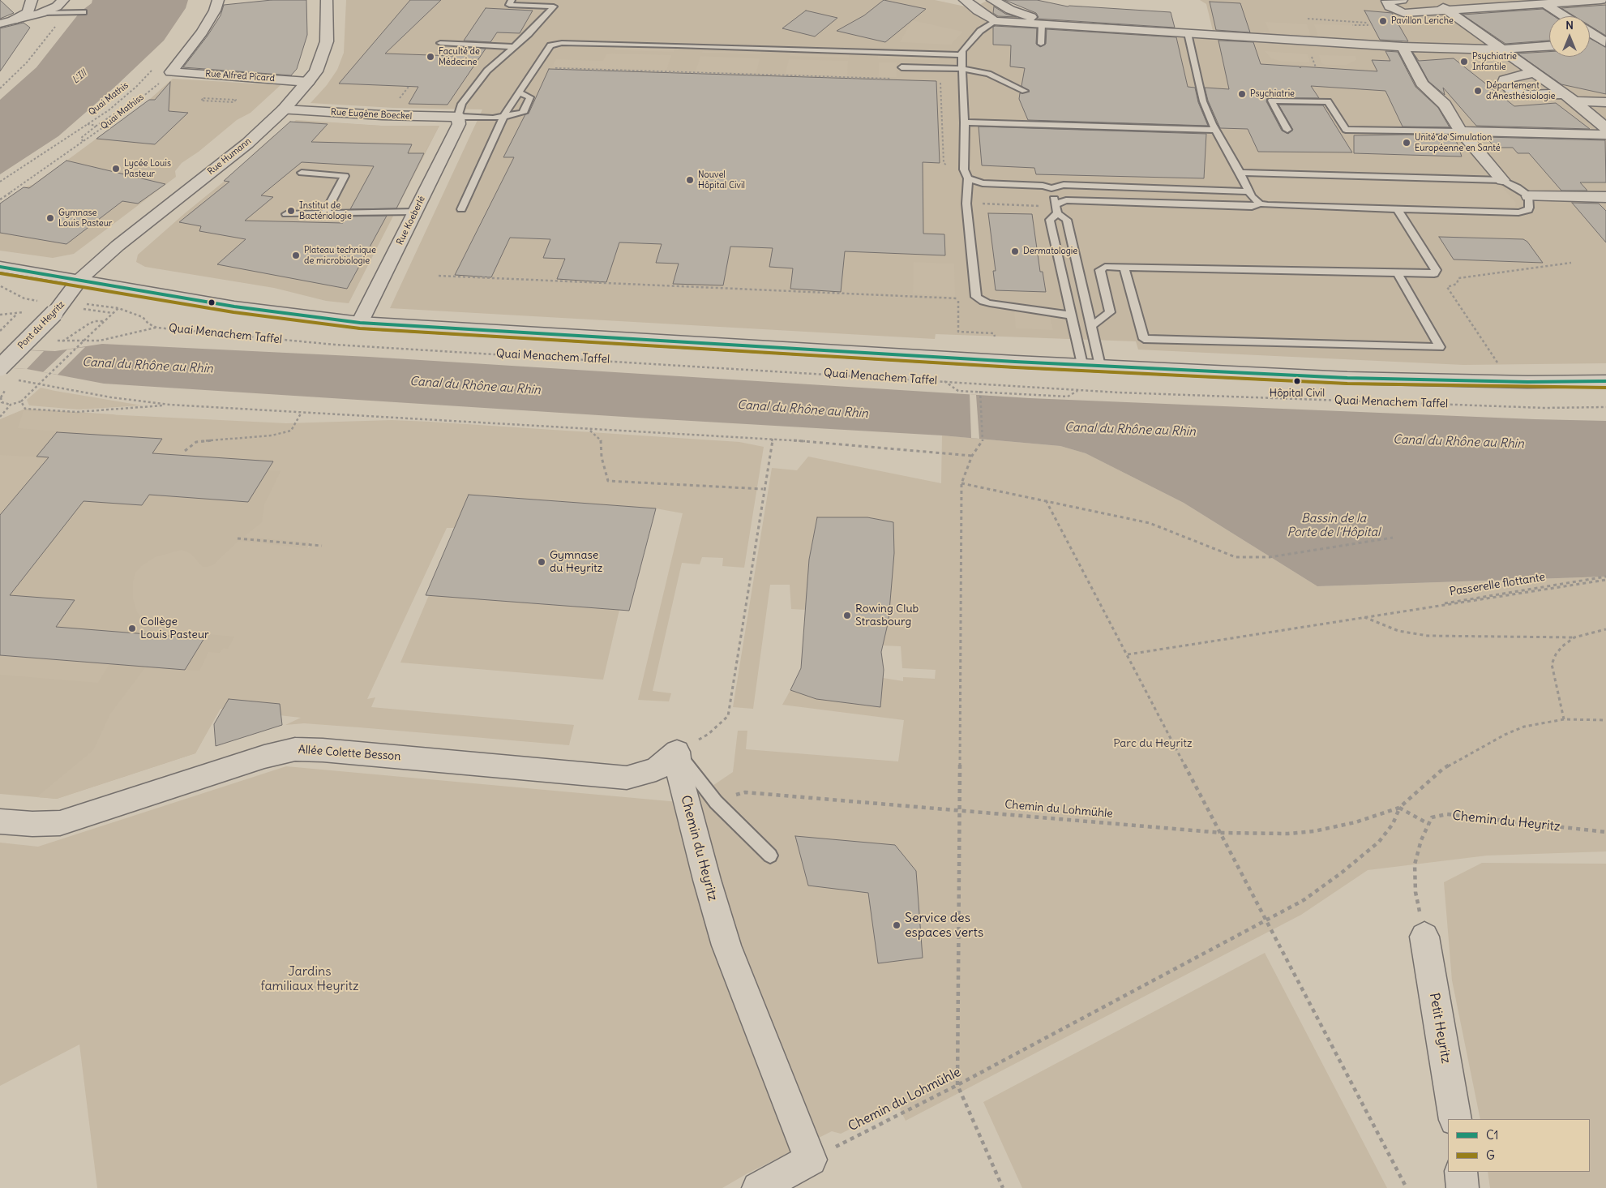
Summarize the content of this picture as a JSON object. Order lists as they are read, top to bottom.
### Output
{
  "streets": {
    "street": [
      "Rue Alfred Picard",
      "Rue Eugène Boeckel",
      "Rue Humann",
      "Rue Koeberlé",
      "Pont du Heyritz",
      "Quai Menachem Taffel",
      "Allée Colette Besson",
      "Chemin du Heyritz",
      "Petit Heyritz"
    ],
    "path": [
      "Quai Mathis",
      "Quai Mathiss",
      "Passerelle flottante",
      "Chemin du Lohmühle"
    ]
  },
  "crossings": [
    ["Rue Alfred Picard", "Quai Mathiss"],
    ["Rue Alfred Picard", "Rue Humann"],
    ["Rue Eugène Boeckel", "Rue Humann"],
    ["Rue Eugène Boeckel", "Rue Koeberlé"],
    ["Rue Humann", "Pont du Heyritz"],
    ["Rue Humann", "Quai Menachem Taffel"],
    ["Rue Koeberlé", "Quai Menachem Taffel"],
    ["Pont du Heyritz", "Quai Menachem Taffel"],
    ["Allée Colette Besson", "Chemin du Heyritz"]
  ],
  "water": ["L'Ill", "Canal du Rhône au Rhin", "Bassin de la Porte de l’Hôpital"],
  "parks": ["Parc du Heyritz", "Jardins familiaux Heyritz"],
  "places": [
    "Pavillon Leriche",
    "Faculté de Médecine",
    "Psychiatrie Infantile",
    "Département d'Anesthésiologie",
    "Psychiatrie",
    "Unité de Simulation Européenne en Santé",
    "Lycée Louis Pasteur",
    "Nouvel Hôpital Civil",
    "Institut de Bactériologie",
    "Gymnase Louis Pasteur",
    "Dermatologie",
    "Plateau technique de microbiologie",
    "Hôpital Civil",
    "Gymnase du Heyritz",
    "Rowing Club Strasbourg",
    "Collège Louis Pasteur",
    "Service des espaces verts"
  ],
  "lines": ["transit line C1", "transit line G"],
  "legend": ["C1", "G"],
  "north": "top"
}
